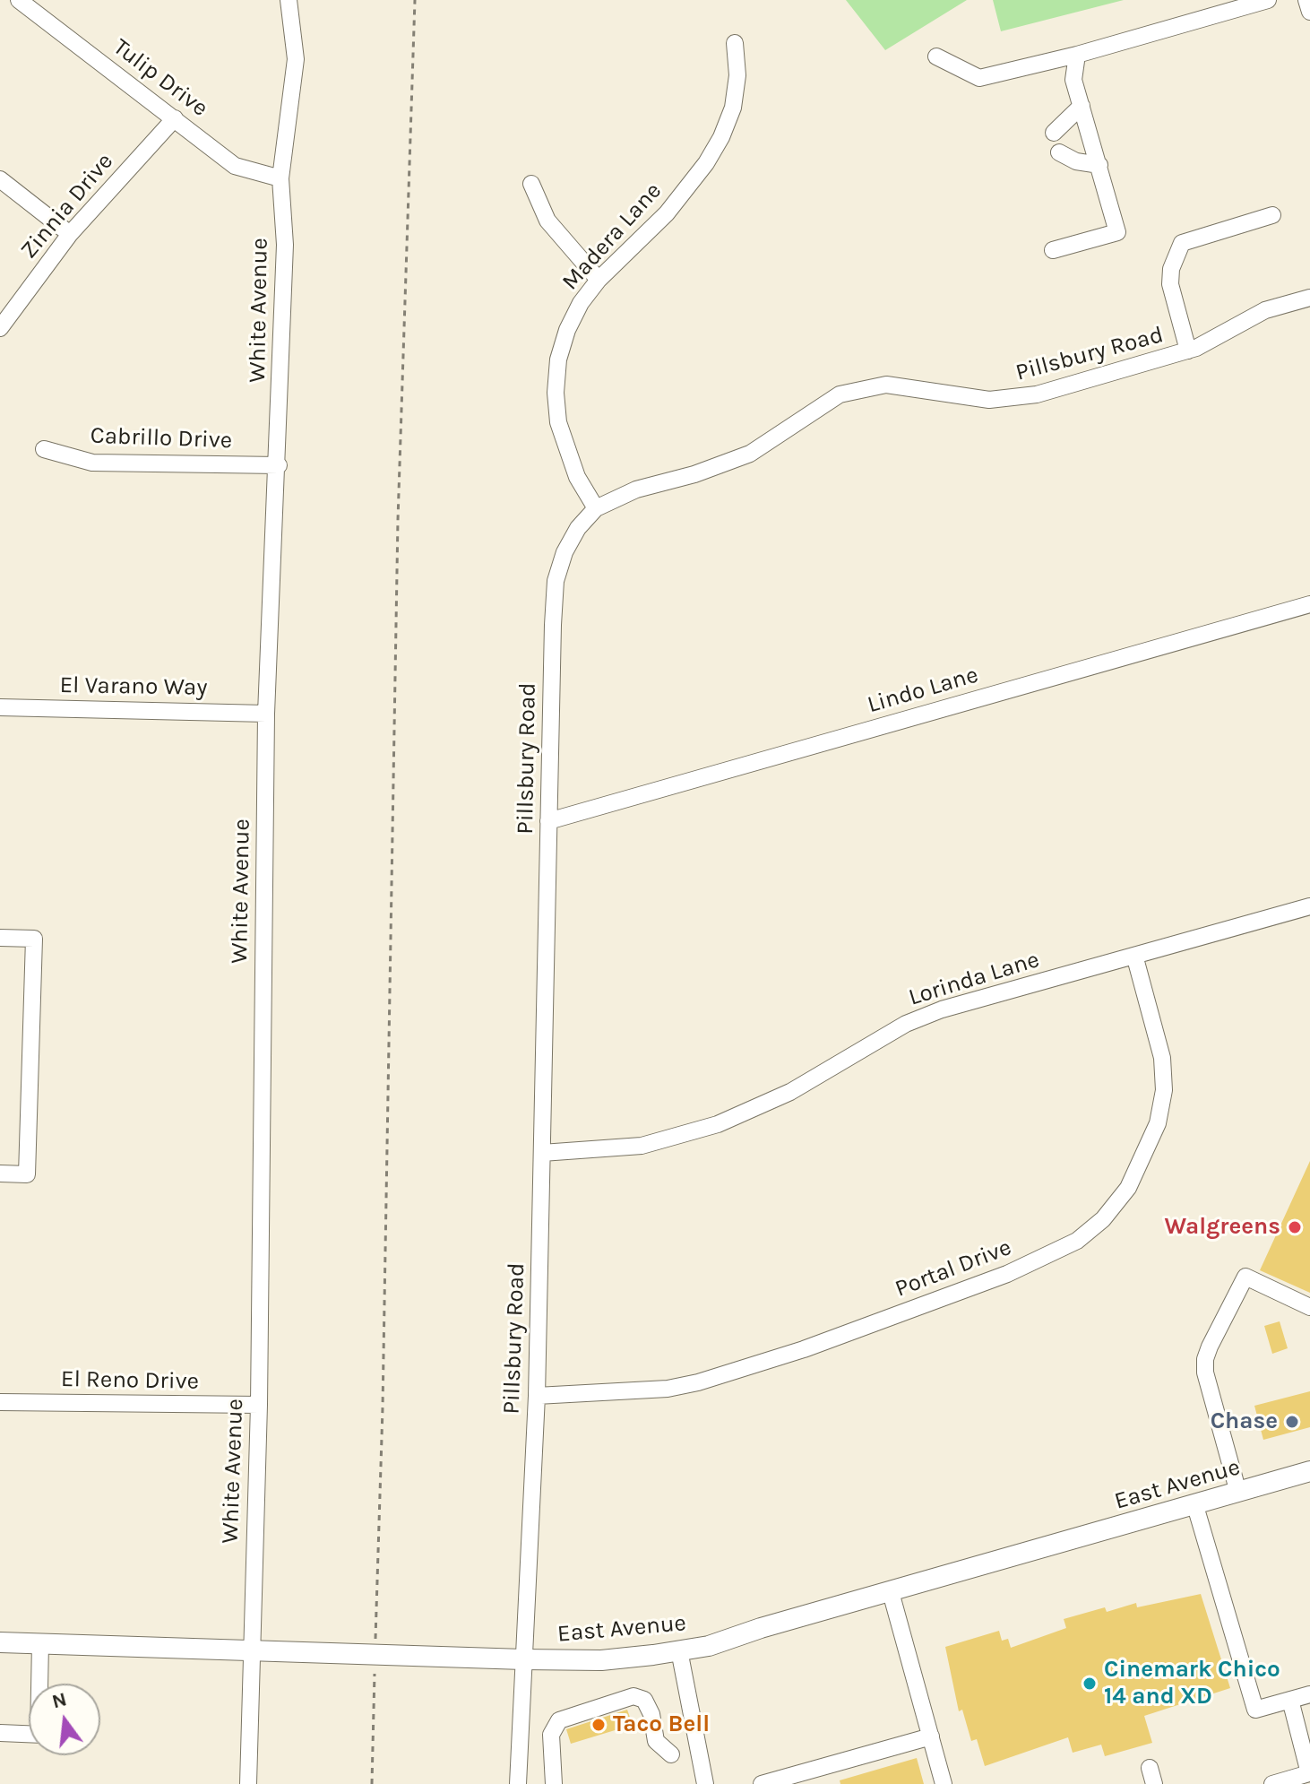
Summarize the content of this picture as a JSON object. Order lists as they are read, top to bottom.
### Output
{
  "streets": {
    "main road": ["East Avenue"],
    "street": [
      "Tulip Drive",
      "Zinnia Drive",
      "Madera Lane",
      "White Avenue",
      "Pillsbury Road",
      "Cabrillo Drive",
      "El Varano Way",
      "Lindo Lane",
      "Lorinda Lane",
      "Portal Drive",
      "El Reno Drive"
    ]
  },
  "crossings": [
    ["Tulip Drive", "Zinnia Drive"],
    ["Tulip Drive", "White Avenue"],
    ["Madera Lane", "Pillsbury Road"],
    ["White Avenue", "Cabrillo Drive"],
    ["White Avenue", "El Varano Way"],
    ["White Avenue", "El Reno Drive"],
    ["White Avenue", "East Avenue"],
    ["Pillsbury Road", "Lindo Lane"],
    ["Pillsbury Road", "Lorinda Lane"],
    ["Pillsbury Road", "Portal Drive"],
    ["Pillsbury Road", "East Avenue"],
    ["Lorinda Lane", "Portal Drive"]
  ],
  "places": [
    "Walgreens",
    "Chase",
    "Cinemark Chico 14 and XD",
    "Taco Bell"
  ],
  "north": "top"
}
